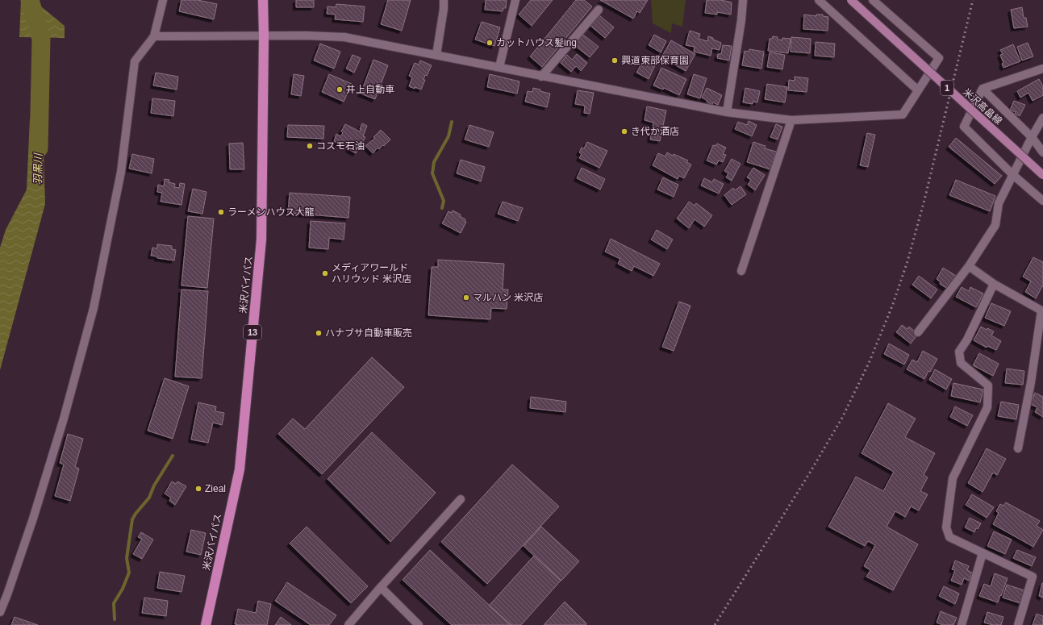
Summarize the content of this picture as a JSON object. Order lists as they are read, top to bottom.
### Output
{
  "streets": {
    "highway": ["米沢バイパス", "13"],
    "main road": ["1", "米沢高畠線"]
  },
  "water": ["羽黒川"],
  "places": [
    "カットハウス髪ing",
    "興道東部保育園",
    "井上自動車",
    "き代か酒店",
    "コスモ石油",
    "ラーメンハウス大龍",
    "メディアワールド ハリウッド 米沢店",
    "マルハン 米沢店",
    "ハナブサ自動車販売",
    "Zieal"
  ]
}
